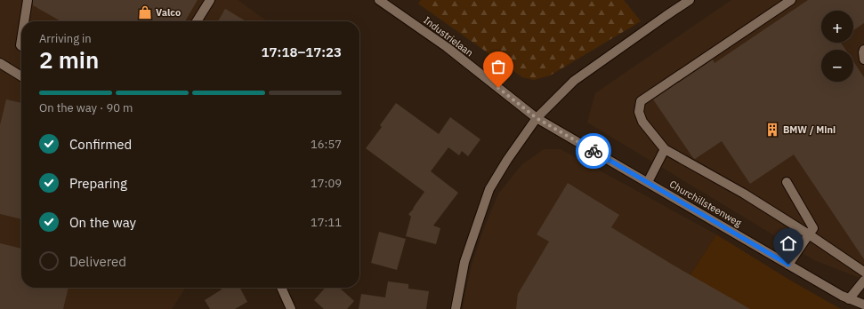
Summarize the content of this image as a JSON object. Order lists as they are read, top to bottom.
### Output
{
  "streets": {
    "street": ["Industrielaan", "Churchillsteenweg"]
  },
  "crossings": [
    ["Industrielaan", "Churchillsteenweg"]
  ],
  "places": {
    "shop": ["Valco"],
    "building": ["BMW / Mini"]
  },
  "page": {
    "map_buttons": ["+", "−"],
    "heading": ["2 min", "Arriving in", "17:18–17:23"],
    "bar": "On the way · 90 m",
    "list": [
      ["Confirmed", "16:57"],
      ["Preparing", "17:09"],
      ["On the way", "17:11"],
      "Delivered"
    ]
  }
}
